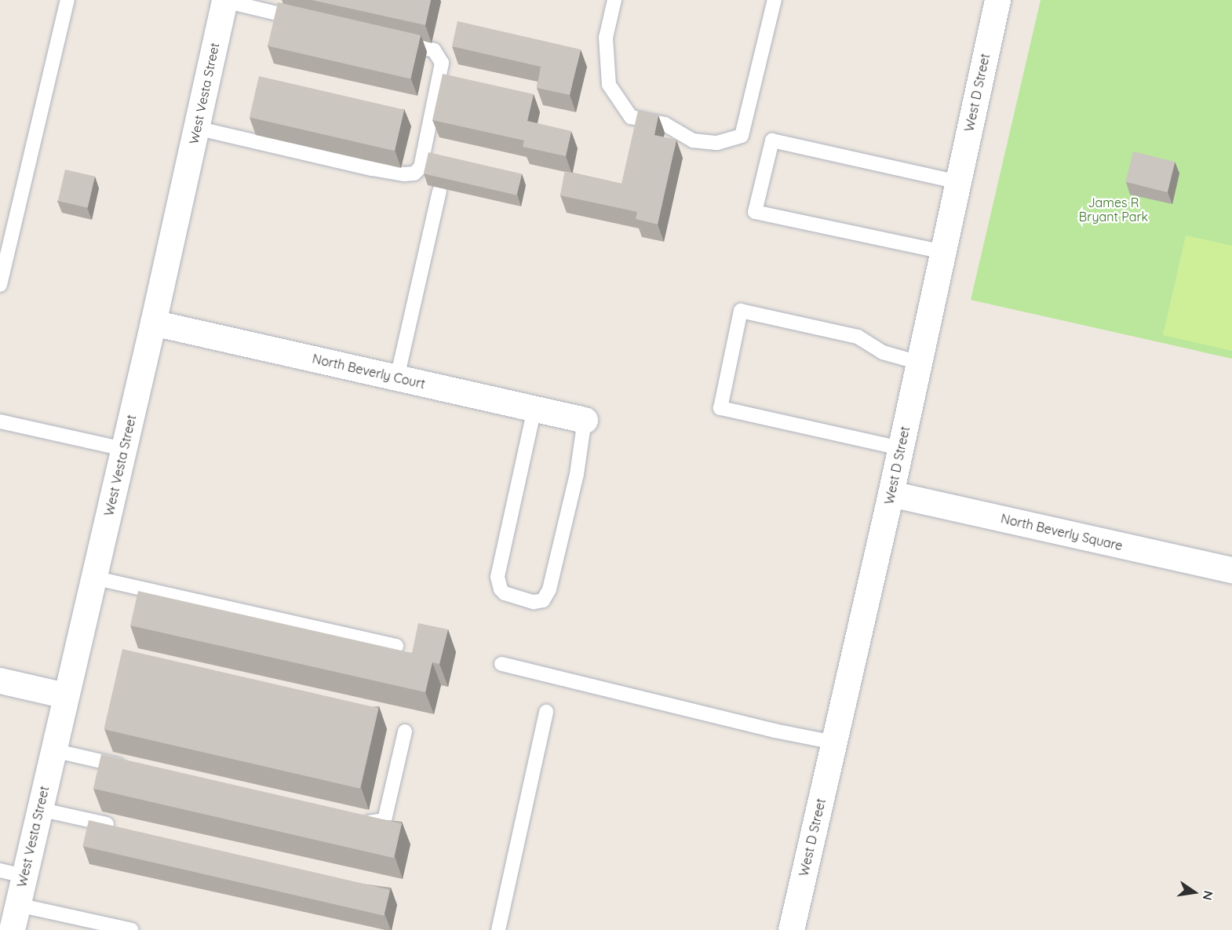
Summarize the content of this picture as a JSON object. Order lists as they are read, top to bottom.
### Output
{
  "streets": {
    "street": [
      "West D Street",
      "West Vesta Street",
      "North Beverly Court",
      "North Beverly Square"
    ]
  },
  "crossings": [
    ["West D Street", "North Beverly Square"],
    ["West Vesta Street", "North Beverly Court"]
  ],
  "parks": ["James R Bryant Park"],
  "north": "right"
}
